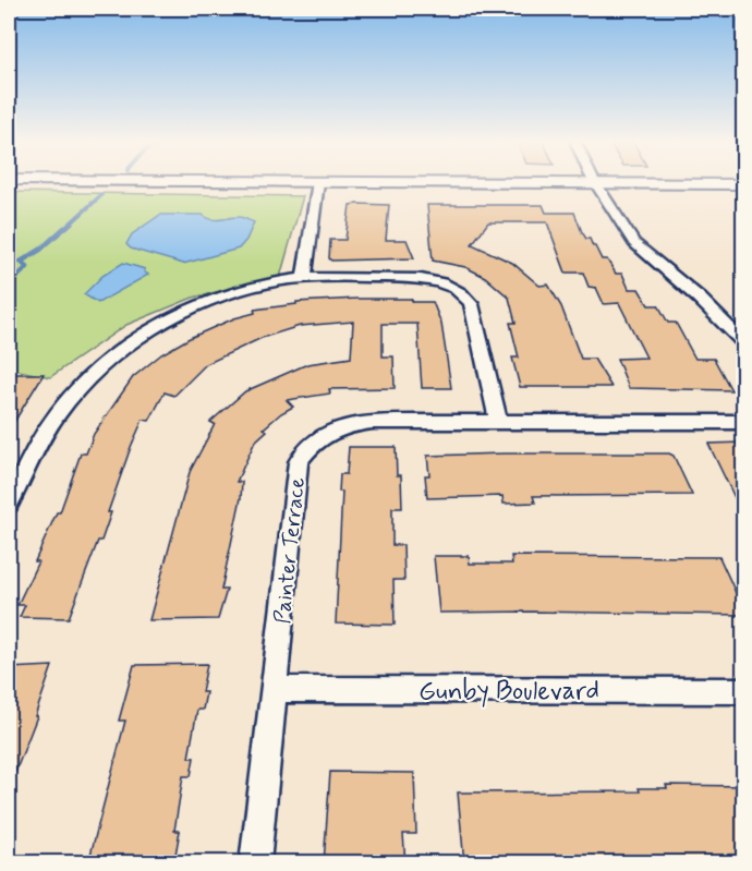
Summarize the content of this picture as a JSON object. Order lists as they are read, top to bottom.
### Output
{
  "streets": {
    "street": ["Painter Terrace", "Gunby Boulevard"]
  },
  "crossings": [
    ["Painter Terrace", "Gunby Boulevard"]
  ]
}
